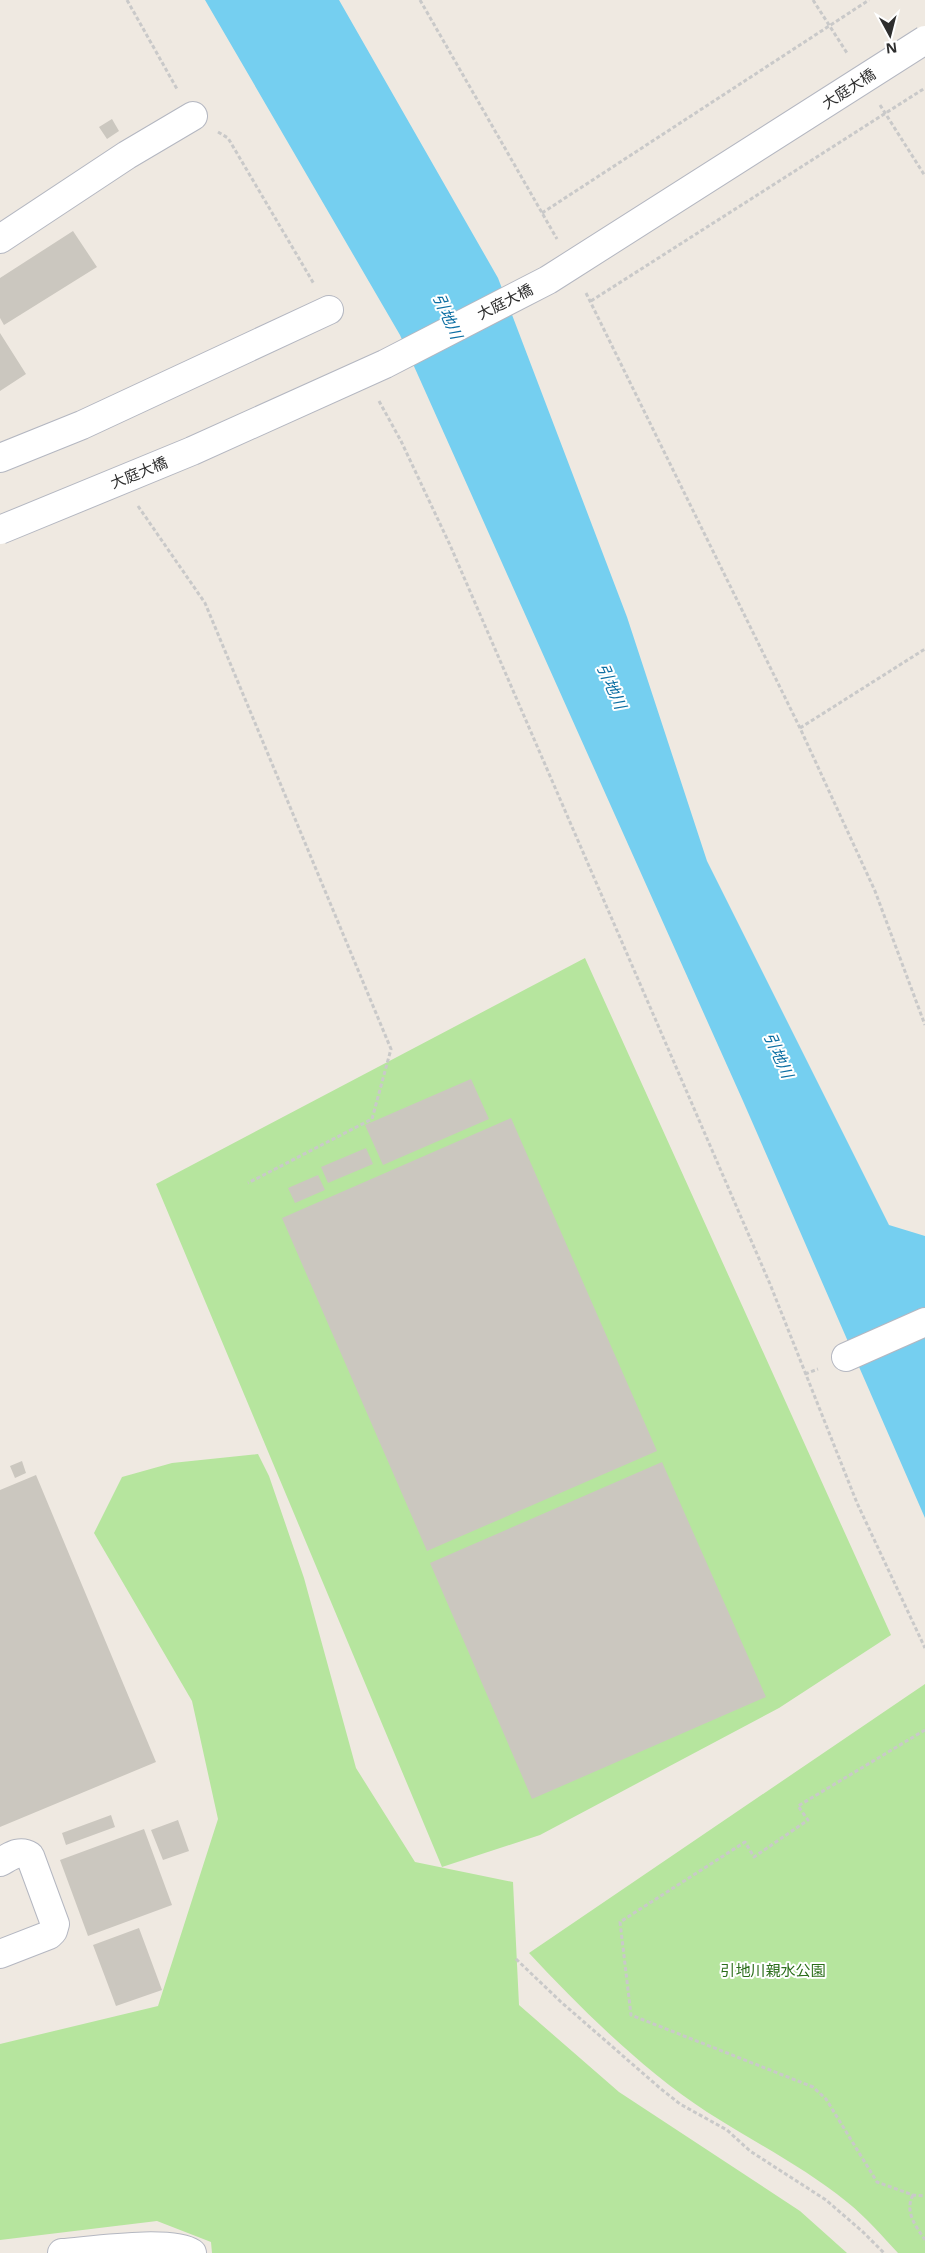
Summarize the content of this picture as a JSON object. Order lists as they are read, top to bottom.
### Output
{
  "streets": {
    "street": ["大庭大橋"]
  },
  "water": ["引地川"],
  "parks": ["引地川親水公園"],
  "north": "bottom"
}
